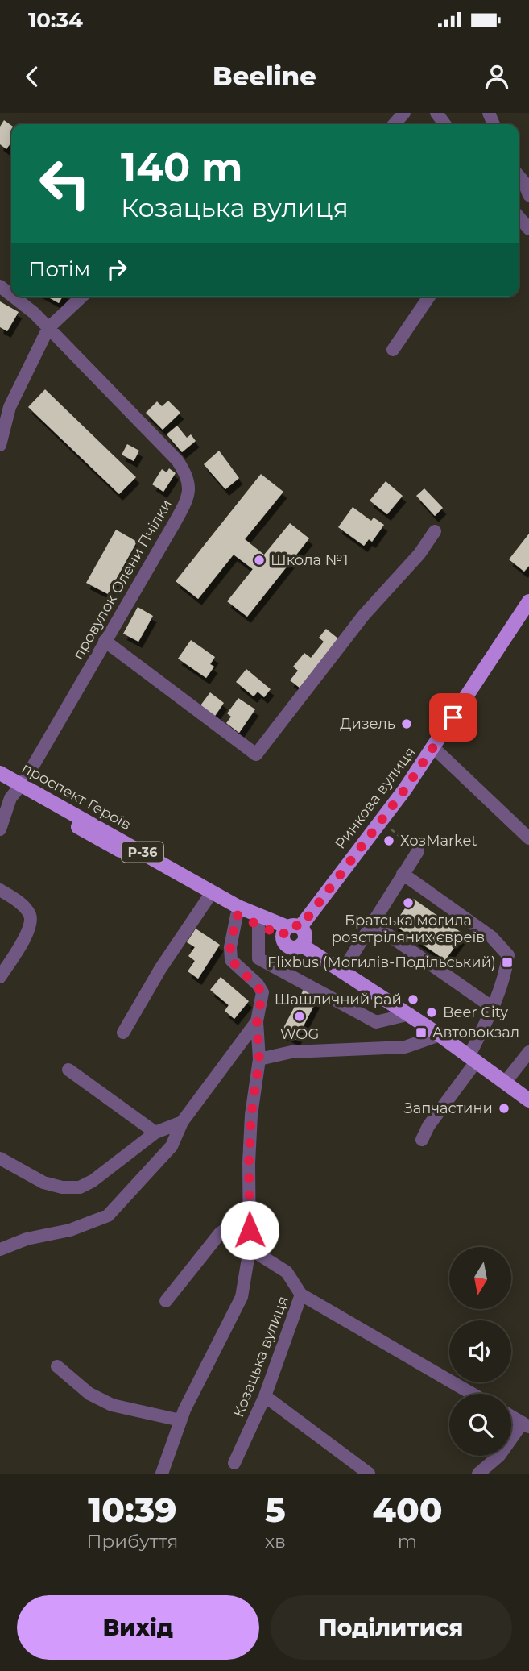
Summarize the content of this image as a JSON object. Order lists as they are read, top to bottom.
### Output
{
  "streets": {
    "main road": ["проспект Героїв", "Ринкова вулиця", "Р-36"],
    "street": ["провулок Олени Пчілки", "Козацька вулиця"]
  },
  "crossings": [
    ["провулок Олени Пчілки", "проспект Героїв"],
    ["проспект Героїв", "Ринкова вулиця"],
    ["проспект Героїв", "Р-36"],
    ["Ринкова вулиця", "Р-36"]
  ],
  "places": {
    "other": [
      "Школа №1",
      "Дизель",
      "ХозMarket",
      "Братська могила розстріляних євреїв",
      "Шашличний рай",
      "Beer City",
      "WOG",
      "Запчастини"
    ],
    "transit": ["Flixbus (Могилів-Подільський)", "Автовокзал"]
  },
  "north": "bottom",
  "page": {
    "status": "10:34",
    "header": "Beeline",
    "turn": ["140 m", "Козацька вулиця"],
    "then": "Потім",
    "eta": [
      "10:39",
      "Прибуття",
      "5",
      "хв",
      "400",
      "m"
    ],
    "buttons": ["Вихід", "Поділитися"]
  }
}
